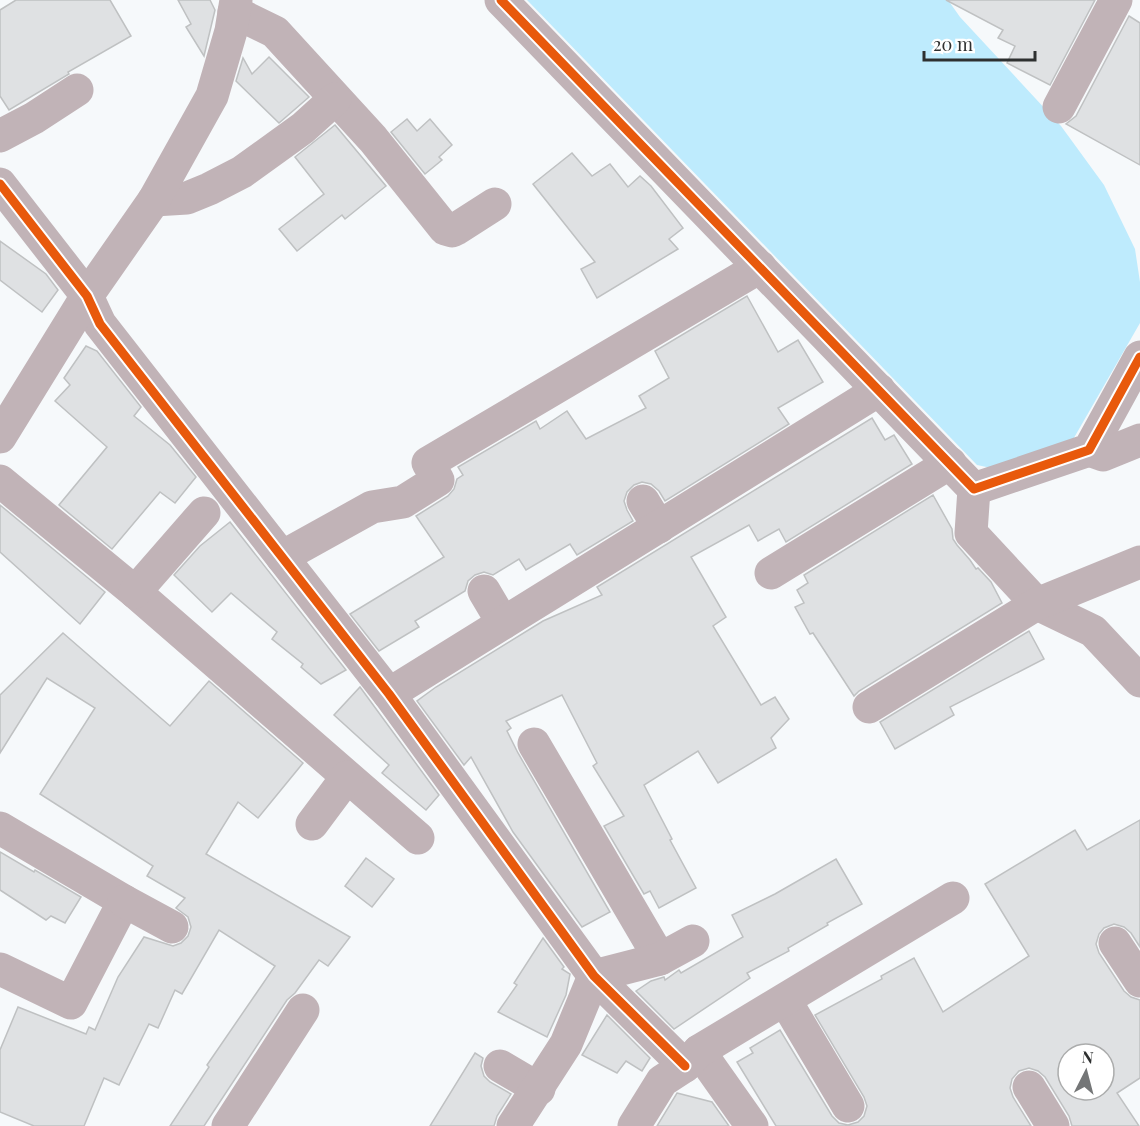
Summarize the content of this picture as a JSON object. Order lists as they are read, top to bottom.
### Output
{
  "scale_bar": "20 m",
  "north": "top"
}
